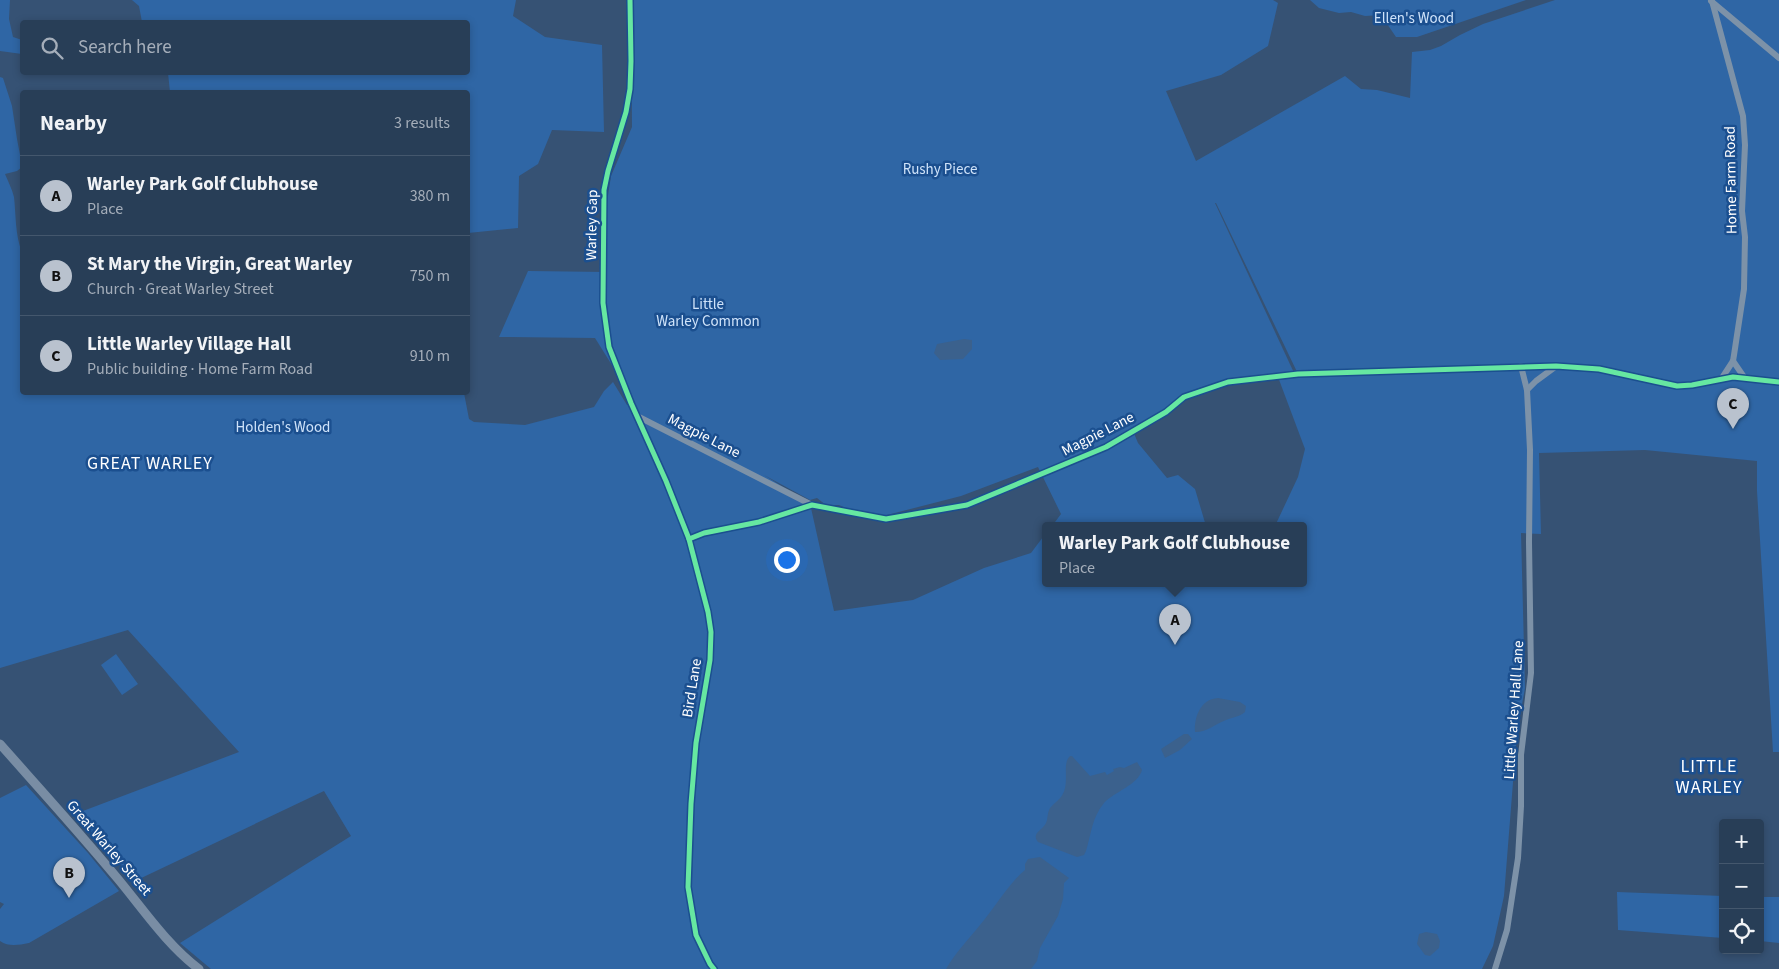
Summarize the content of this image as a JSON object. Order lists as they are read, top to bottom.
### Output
{
  "streets": {
    "main road": ["Great Warley Street"],
    "street": [
      "Home Farm Road",
      "Warley Gap",
      "Magpie Lane",
      "Bird Lane",
      "Little Warley Hall Lane"
    ]
  },
  "crossings": [
    ["Home Farm Road", "Magpie Lane"],
    ["Warley Gap", "Magpie Lane"],
    ["Warley Gap", "Bird Lane"],
    ["Magpie Lane", "Bird Lane"],
    ["Magpie Lane", "Little Warley Hall Lane"]
  ],
  "districts": ["GREAT WARLEY", "LITTLE WARLEY"],
  "parks": [
    "Ellen's Wood",
    "Rushy Piece",
    "Little Warley Common",
    "Holden's Wood"
  ],
  "page": {
    "search": "Search here",
    "heading": ["Nearby", "3 results"],
    "list": [
      {
        "mark": "A",
        "name": "Warley Park Golf Clubhouse",
        "note": "Place",
        "value": "380 m"
      },
      {
        "mark": "B",
        "name": "St Mary the Virgin, Great Warley",
        "note": "Church · Great Warley Street",
        "value": "750 m"
      },
      {
        "mark": "C",
        "name": "Little Warley Village Hall",
        "note": "Public building · Home Farm Road",
        "value": "910 m"
      }
    ],
    "pins": ["C", "A", "B"],
    "popup": ["Warley Park Golf Clubhouse", "Place"],
    "map_buttons": ["+", "−"]
  }
}
